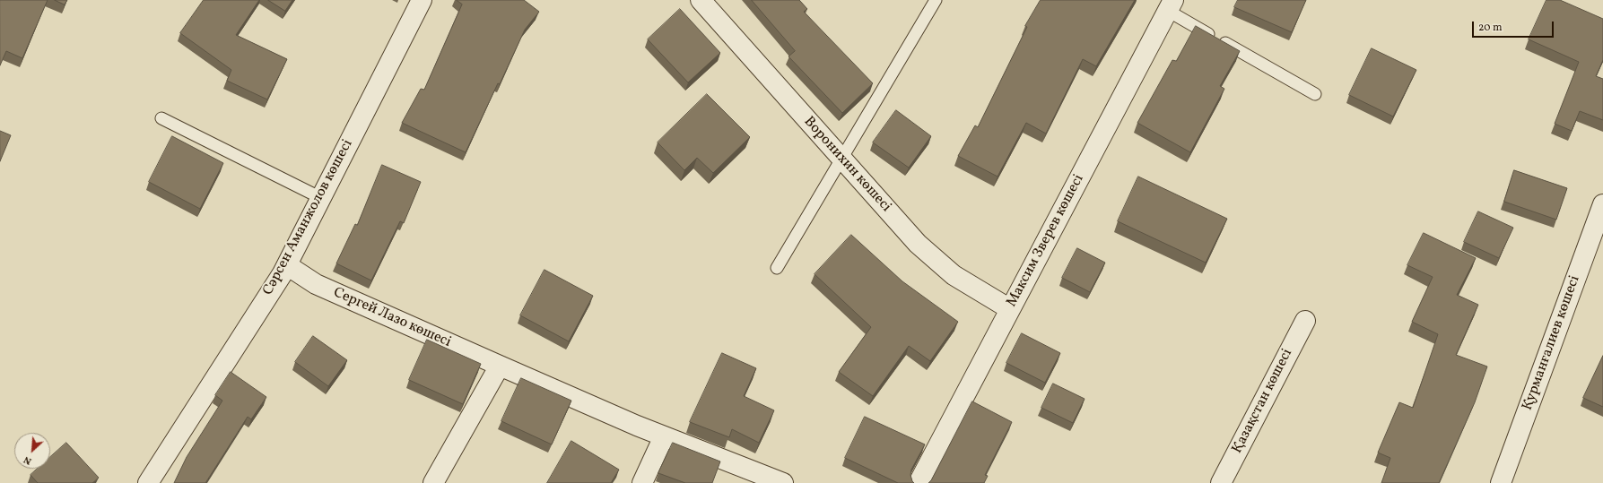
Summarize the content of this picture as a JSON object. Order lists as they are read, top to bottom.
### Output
{
  "streets": {
    "street": [
      "Воронихин көшесі",
      "Сәрсен Аманжолов көшесі",
      "Максим Зверев көшесі",
      "Сергей Лазо көшесі",
      "Қурманғалиев көшесі",
      "Қазақстан көшесі"
    ]
  },
  "crossings": [
    ["Воронихин көшесі", "Максим Зверев көшесі"],
    ["Сәрсен Аманжолов көшесі", "Сергей Лазо көшесі"]
  ],
  "scale_bar": "20 m",
  "north": "bottom left"
}
